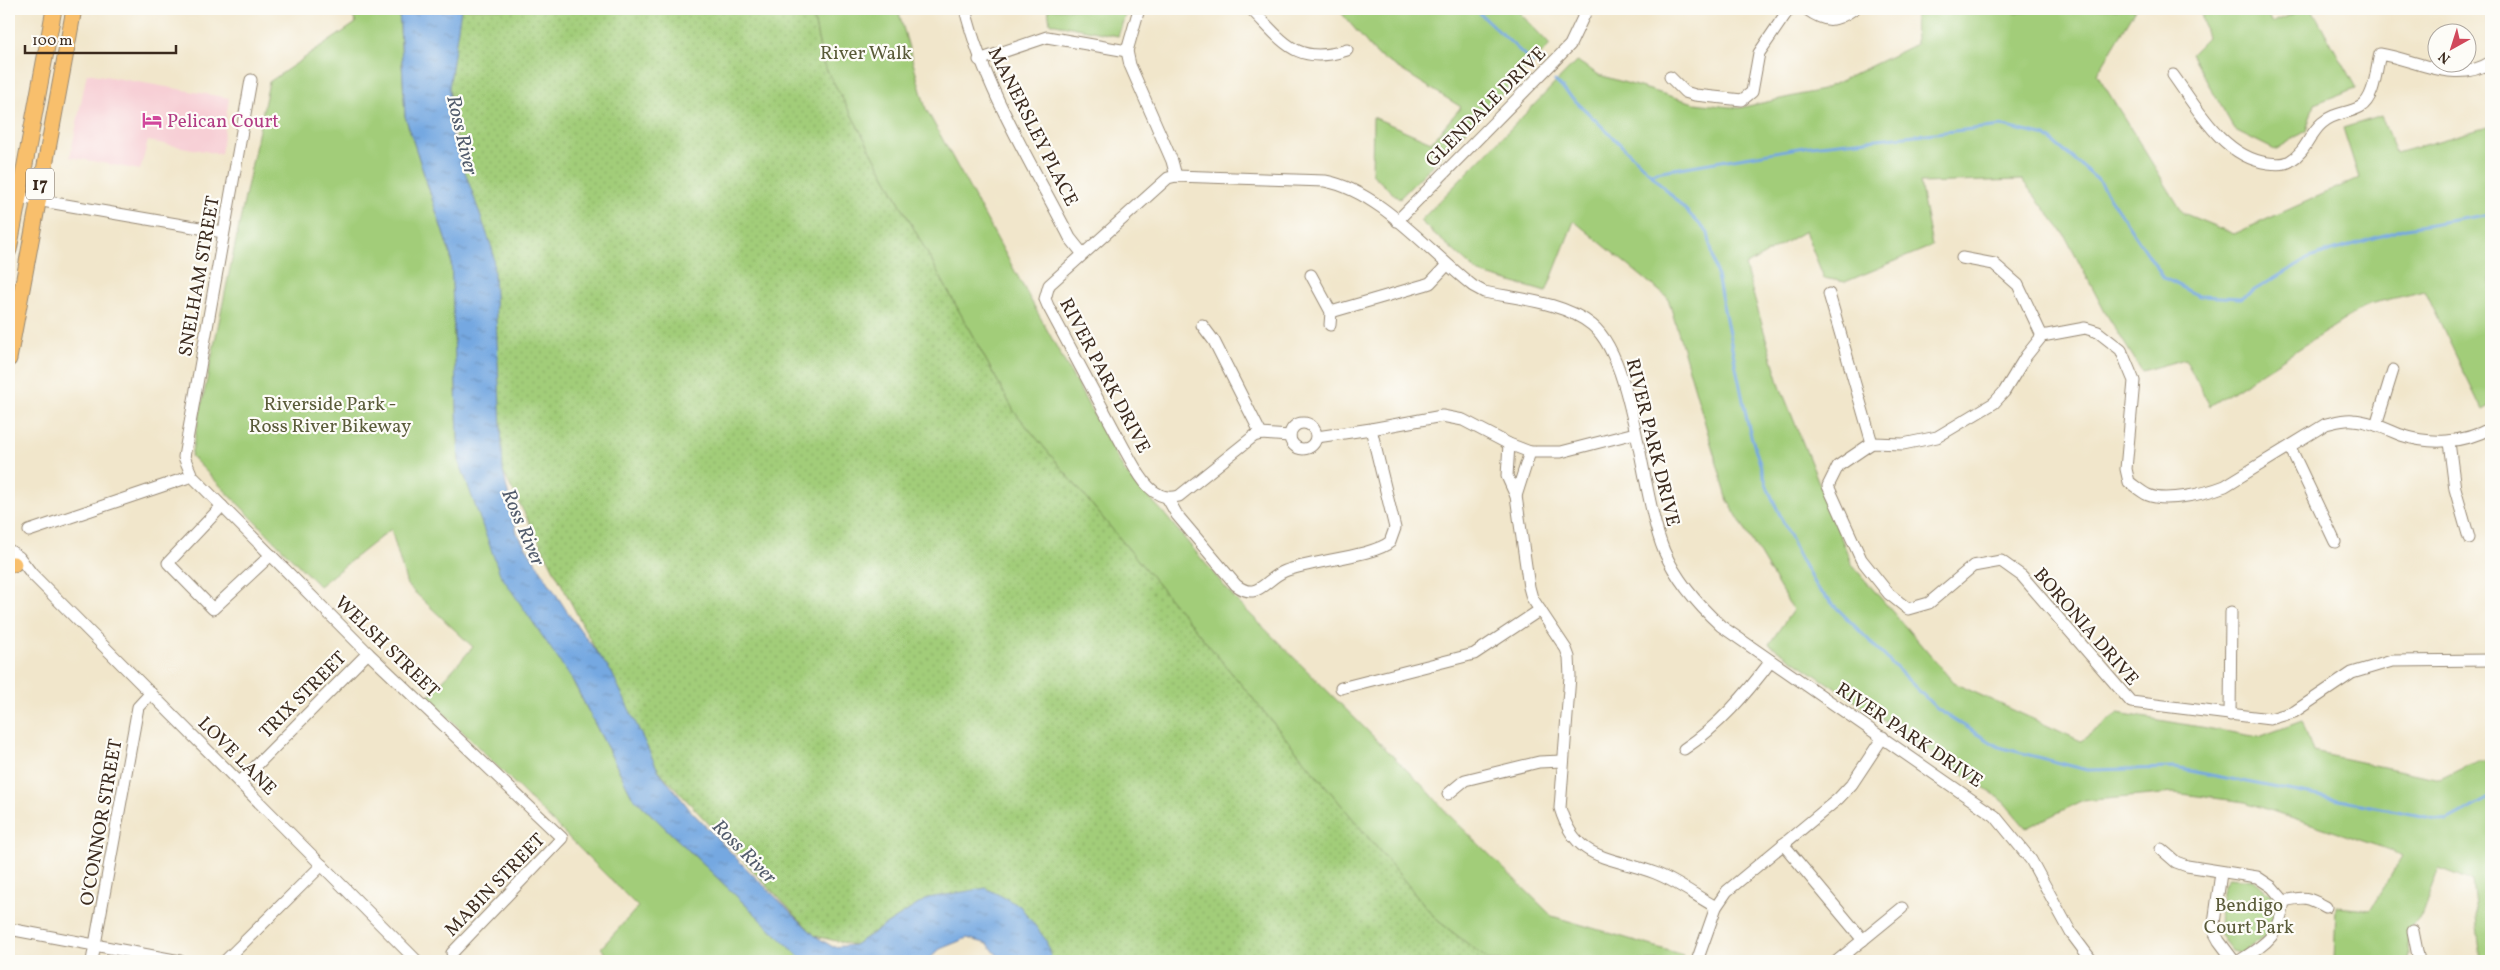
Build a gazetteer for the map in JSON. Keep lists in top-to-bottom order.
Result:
{
  "streets": {
    "main road": ["17"],
    "street": [
      "GLENDALE DRIVE",
      "MANERSLEY PLACE",
      "SNELHAM STREET",
      "RIVER PARK DRIVE",
      "BORONIA DRIVE",
      "WELSH STREET",
      "TRIX STREET",
      "LOVE LANE",
      "O'CONNOR STREET",
      "MABIN STREET"
    ]
  },
  "crossings": [
    ["GLENDALE DRIVE", "RIVER PARK DRIVE"],
    ["MANERSLEY PLACE", "RIVER PARK DRIVE"],
    ["SNELHAM STREET", "WELSH STREET"],
    ["WELSH STREET", "TRIX STREET"],
    ["WELSH STREET", "MABIN STREET"],
    ["TRIX STREET", "LOVE LANE"],
    ["LOVE LANE", "O'CONNOR STREET"]
  ],
  "water": ["Ross River"],
  "parks": ["River Walk", "Riverside Park - Ross River Bikeway", "Bendigo Court Park"],
  "places": {
    "hotel": ["Pelican Court"]
  },
  "scale_bar": "100 m",
  "north": "bottom left"
}
